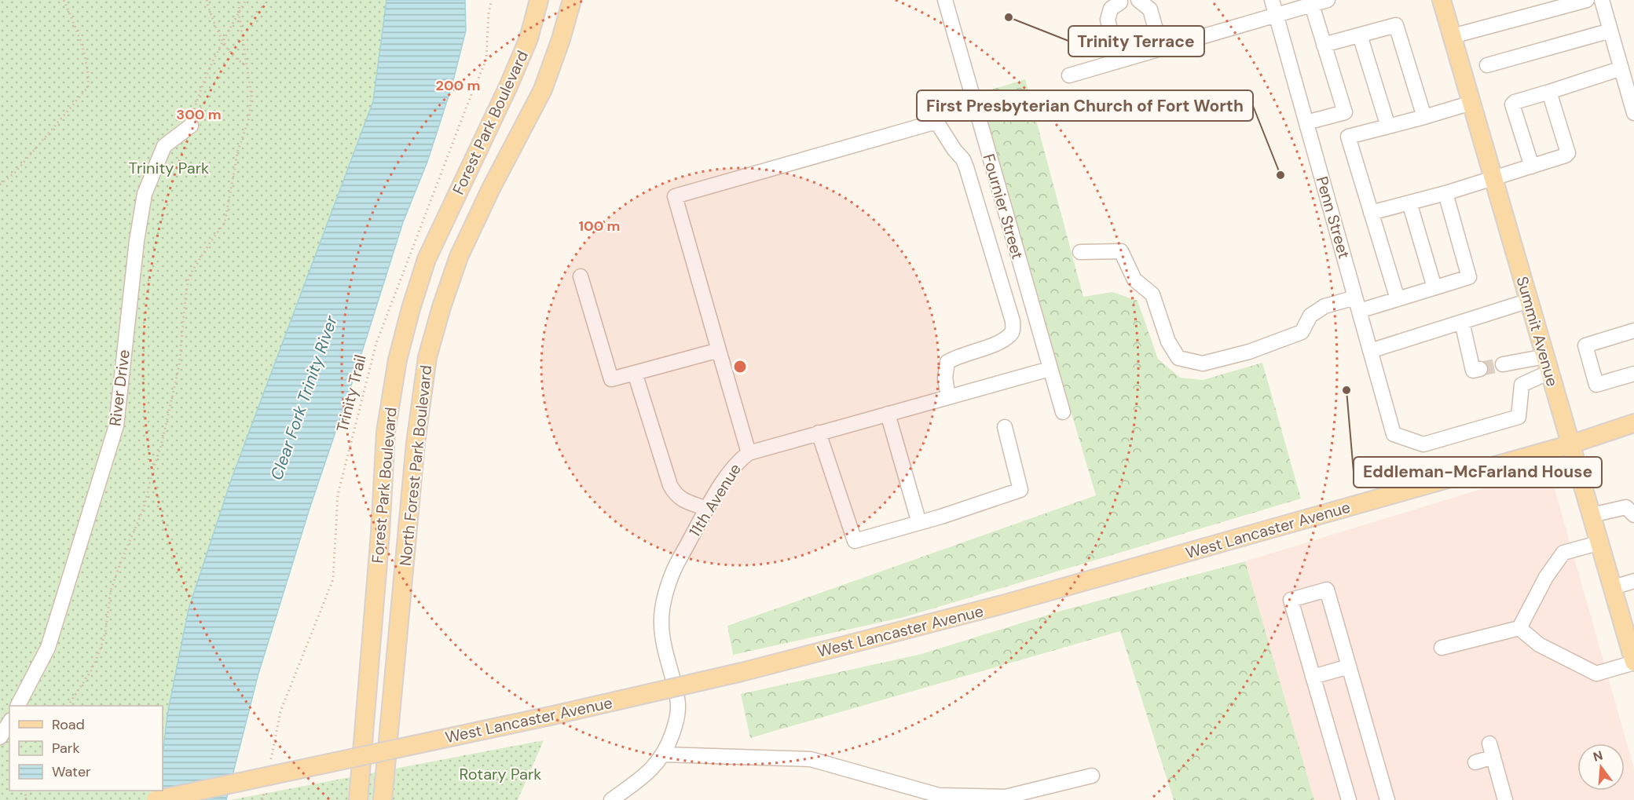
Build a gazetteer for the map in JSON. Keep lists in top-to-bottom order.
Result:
{
  "streets": {
    "main road": [
      "Forest Park Boulevard",
      "Summit Avenue",
      "North Forest Park Boulevard",
      "West Lancaster Avenue"
    ],
    "street": [
      "Fournier Street",
      "Penn Street",
      "River Drive",
      "11th Avenue"
    ],
    "path": ["Trinity Trail"]
  },
  "crossings": [
    ["Fournier Street", "11th Avenue"],
    ["Penn Street", "Summit Avenue"],
    ["Summit Avenue", "West Lancaster Avenue"]
  ],
  "water": ["Clear Fork Trinity River"],
  "parks": ["Trinity Park", "Rotary Park"],
  "places": ["Trinity Terrace", "First Presbyterian Church of Fort Worth", "Eddleman-McFarland House"],
  "legend": ["Road", "Park", "Water"],
  "north": "top",
  "rings": ["200 m", "300 m", "100 m"]
}
